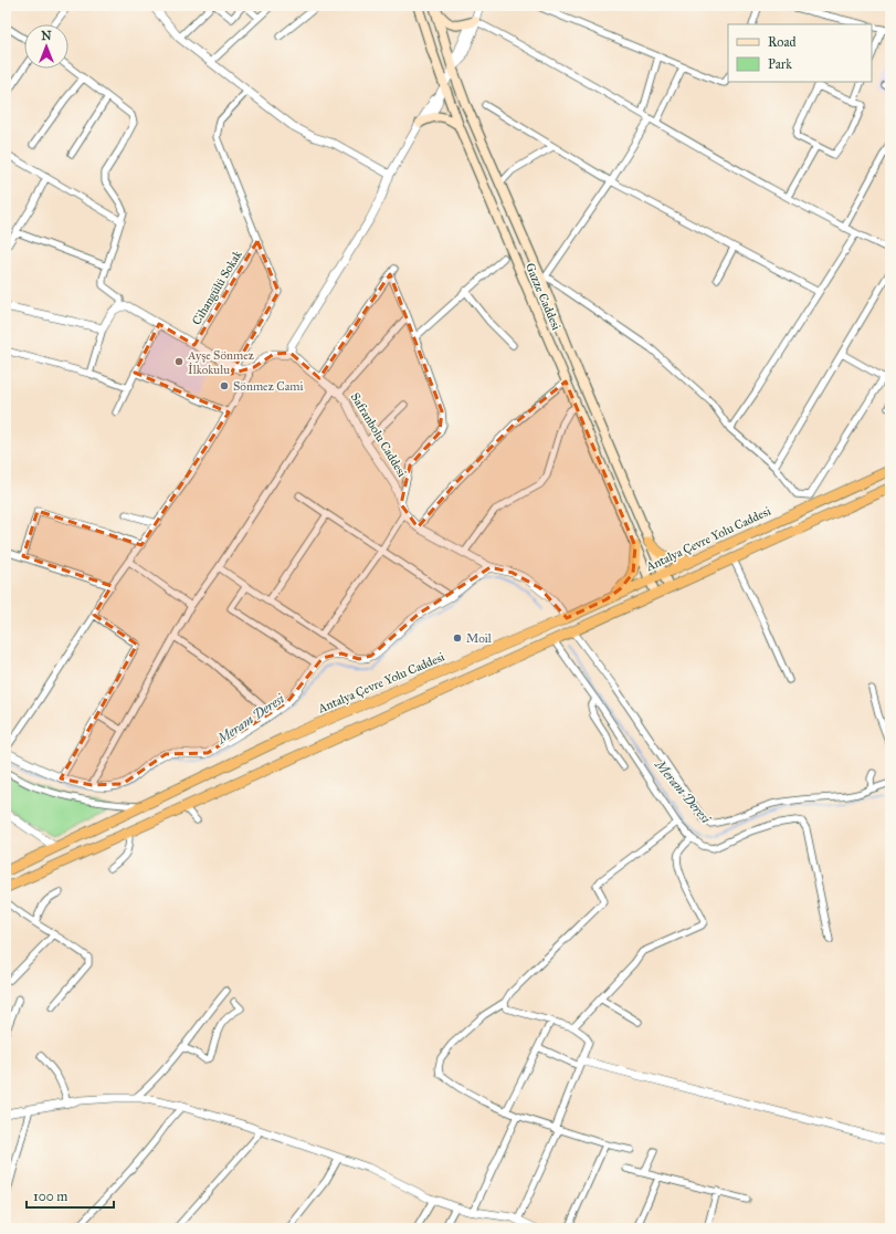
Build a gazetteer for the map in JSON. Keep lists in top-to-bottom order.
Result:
{
  "streets": {
    "highway": ["Antalya Çevre Yolu Caddesi"],
    "main road": ["Gazze Caddesi"],
    "street": ["Cihangülü Sokak", "Safranbolu Caddesi"]
  },
  "crossings": [
    ["Gazze Caddesi", "Antalya Çevre Yolu Caddesi"],
    ["Safranbolu Caddesi", "Antalya Çevre Yolu Caddesi"]
  ],
  "water": ["Meram Deresi"],
  "places": ["Ayşe Sönmez İlkokulu", "Sönmez Cami", "Moil"],
  "legend": ["Road", "Park"],
  "scale_bar": "100 m",
  "north": "top"
}
